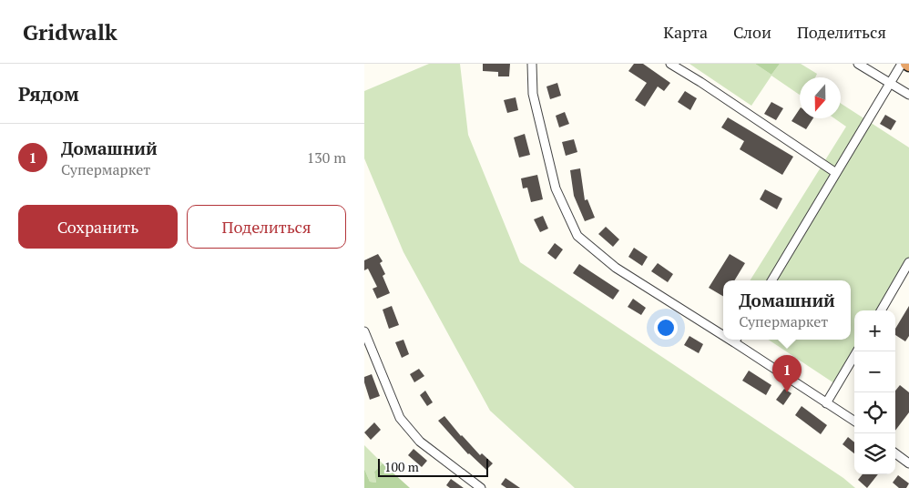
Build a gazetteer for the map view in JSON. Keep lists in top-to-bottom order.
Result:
{
  "scale_bar": "100 m",
  "north": "bottom",
  "page": {
    "header": "Gridwalk",
    "nav": ["Карта", "Слои", "Поделиться"],
    "heading": "Рядом",
    "list": [
      {
        "mark": "1",
        "name": "Домашний",
        "note": "Супермаркет",
        "value": "130 m"
      }
    ],
    "buttons": ["Сохранить", "Поделиться"],
    "popup": ["Домашний", "Супермаркет"],
    "map_buttons": ["+", "−"],
    "pins": "1",
    "scale": "100 m"
  }
}
